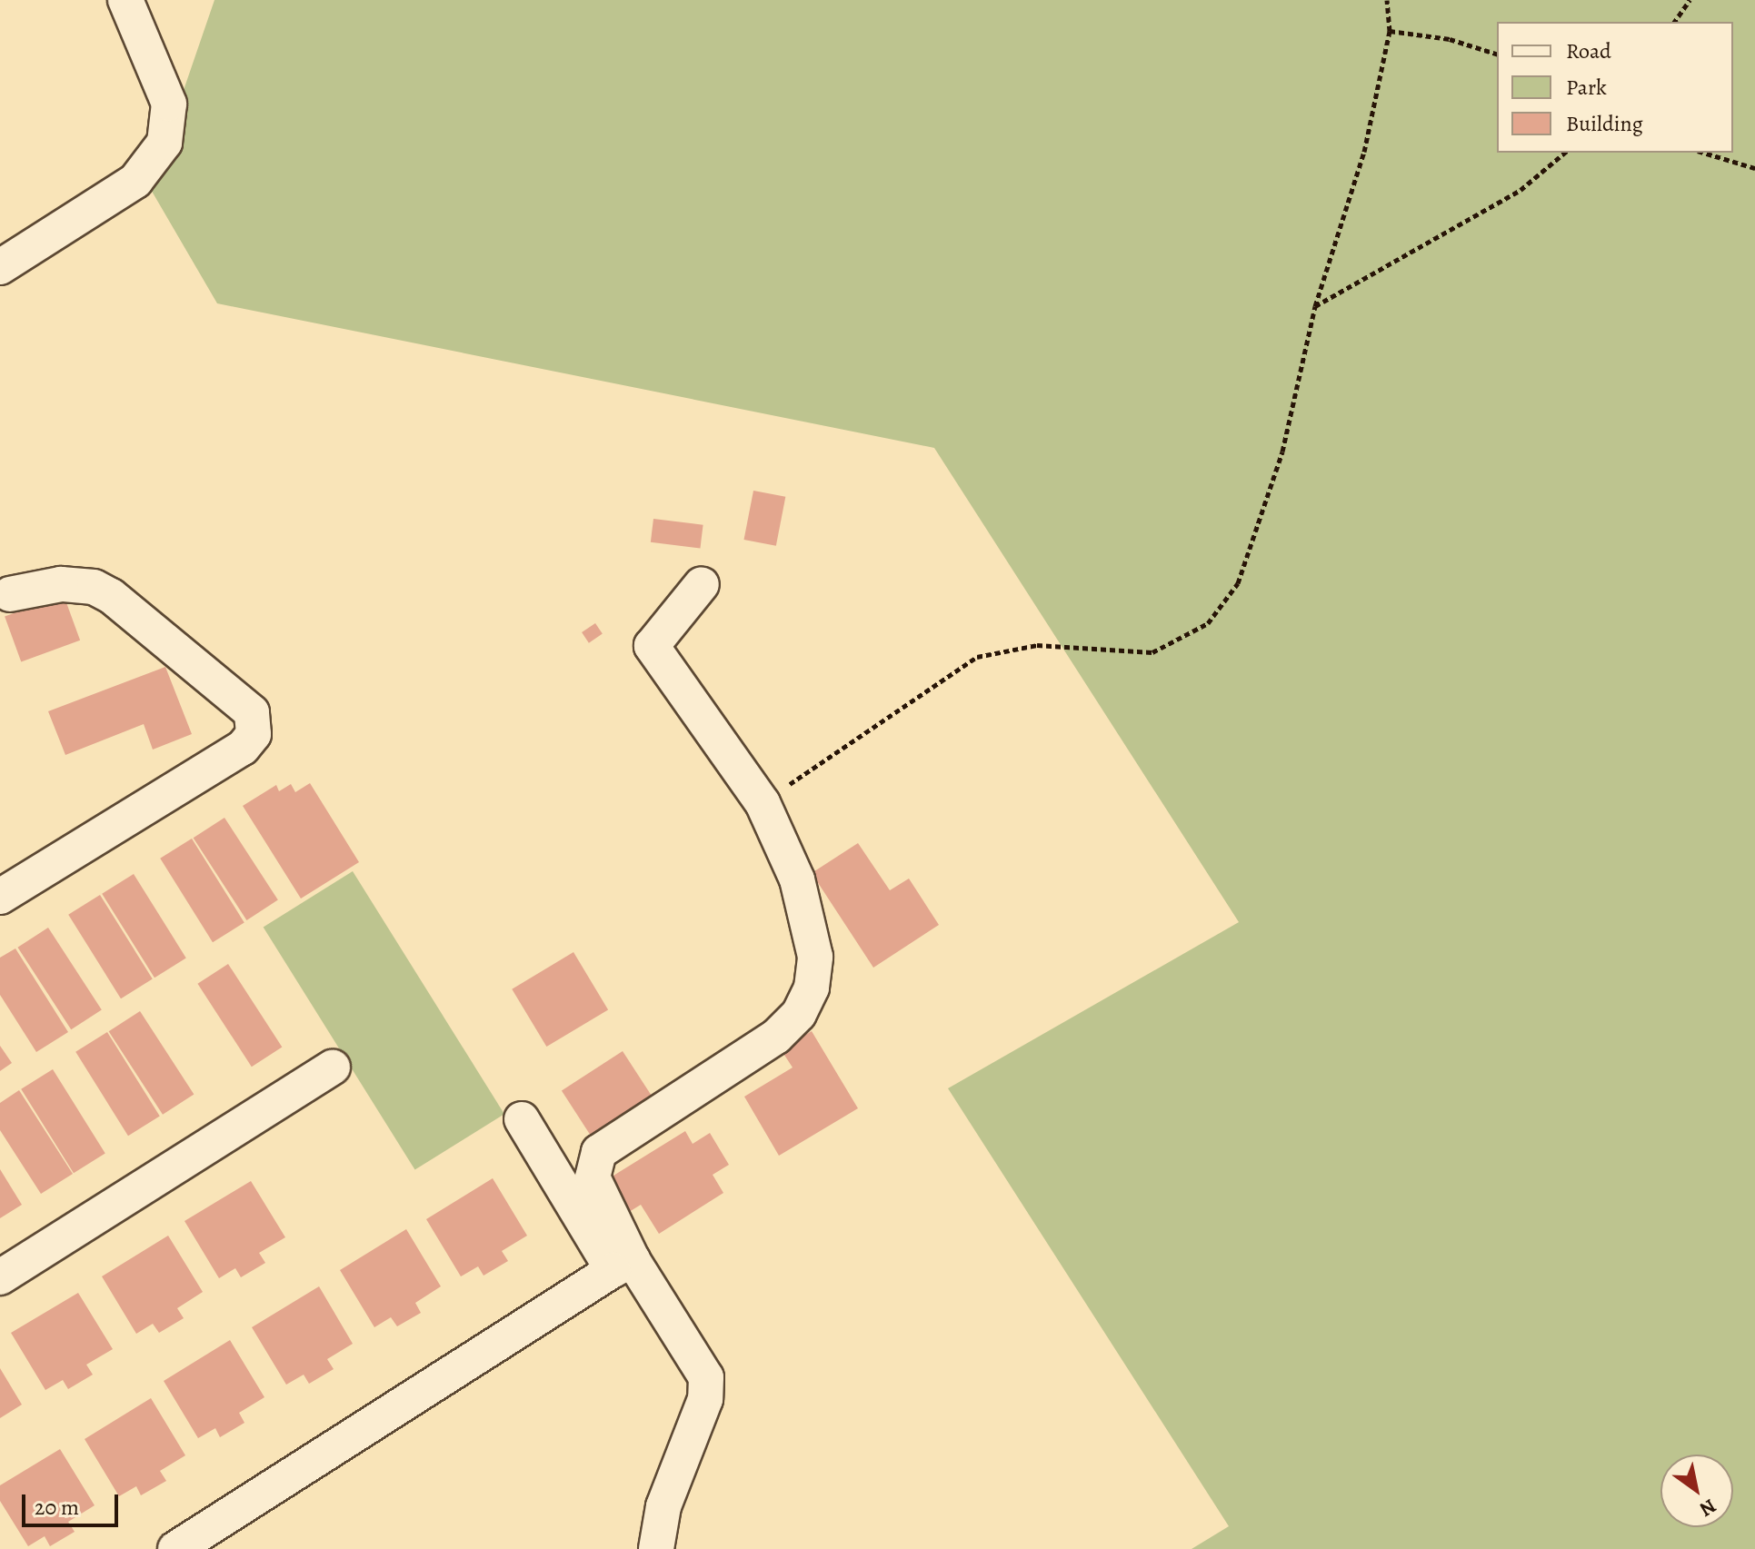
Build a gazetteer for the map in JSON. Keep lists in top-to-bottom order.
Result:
{
  "legend": ["Road", "Park", "Building"],
  "scale_bar": "20 m",
  "north": "bottom right"
}
